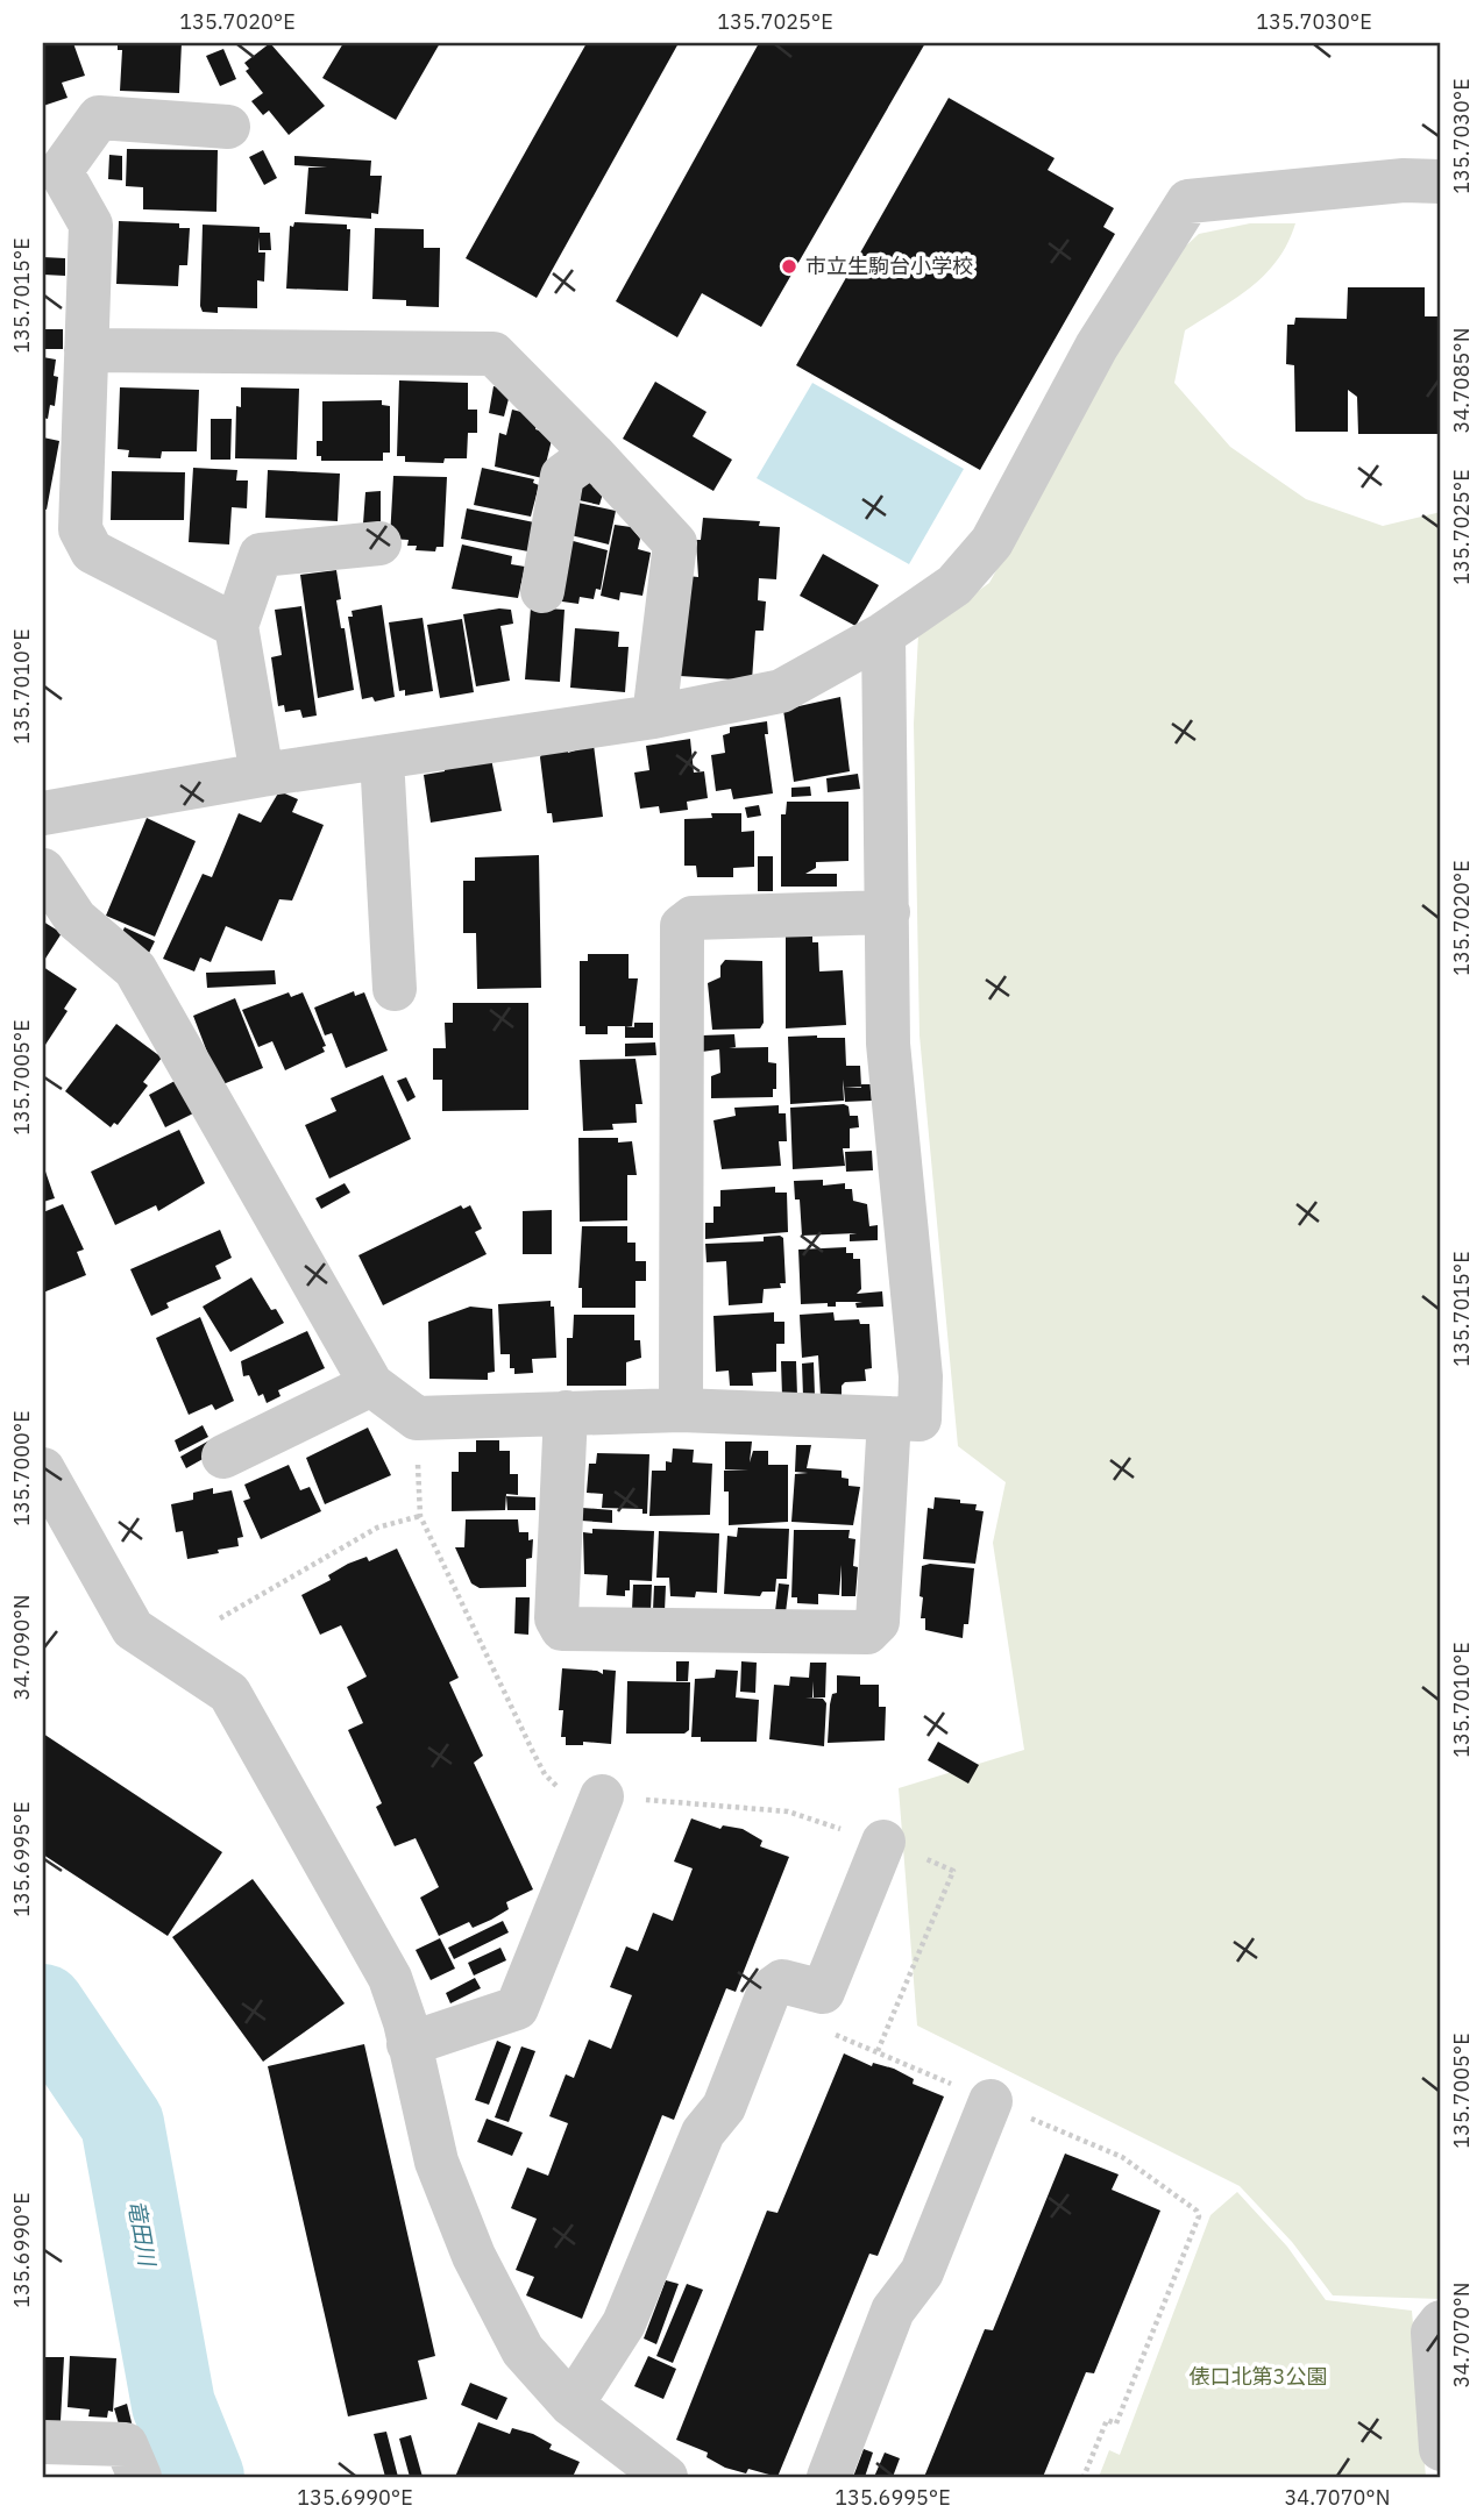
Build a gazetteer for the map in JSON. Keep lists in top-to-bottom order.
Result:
{
  "water": ["竜田川"],
  "parks": ["俵口北第3公園"],
  "places": ["市立生駒台小学校"],
  "coordinates": [
    "135.7020°E",
    "135.7025°E",
    "135.7030°E",
    "135.7015°E",
    "34.7085°N",
    "135.7010°E",
    "135.7005°E",
    "135.7000°E",
    "34.7090°N",
    "135.6995°E",
    "135.6990°E",
    "34.7070°N"
  ]
}
